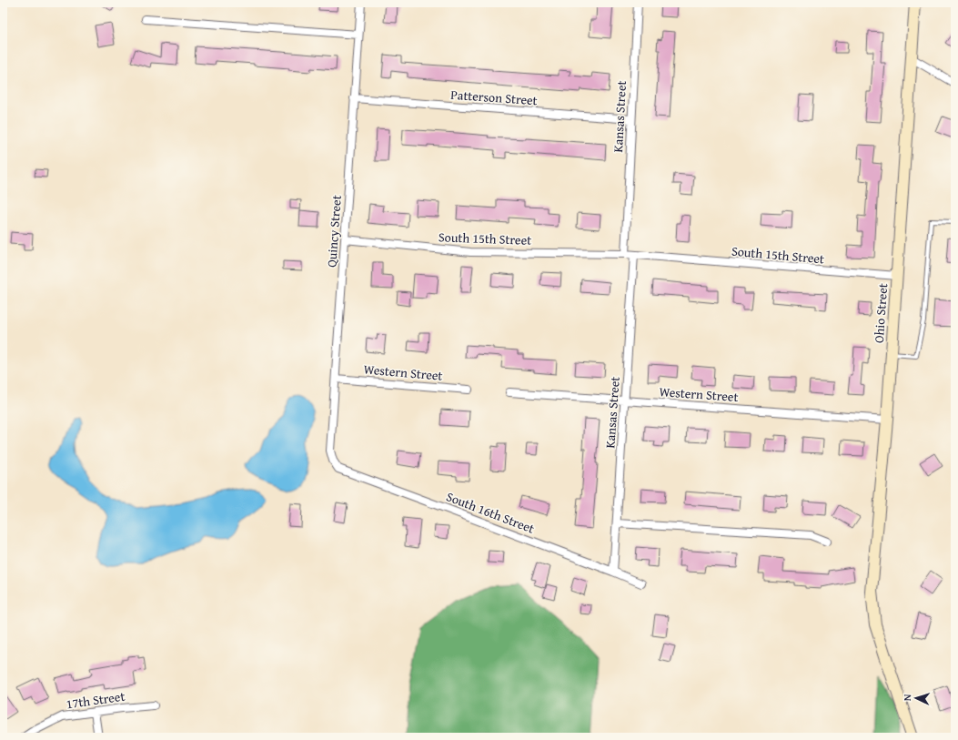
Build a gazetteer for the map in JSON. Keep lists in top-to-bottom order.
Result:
{
  "streets": {
    "street": [
      "Patterson Street",
      "Kansas Street",
      "Quincy Street",
      "South 15th Street",
      "Ohio Street",
      "Western Street",
      "South 16th Street",
      "17th Street"
    ]
  },
  "crossings": [
    ["Patterson Street", "Kansas Street"],
    ["Patterson Street", "Quincy Street"],
    ["Kansas Street", "South 15th Street"],
    ["Kansas Street", "Western Street"],
    ["Kansas Street", "South 16th Street"],
    ["Quincy Street", "South 15th Street"],
    ["Quincy Street", "Western Street"],
    ["Quincy Street", "South 16th Street"],
    ["South 15th Street", "Ohio Street"],
    ["Ohio Street", "Western Street"]
  ],
  "north": "left"
}
